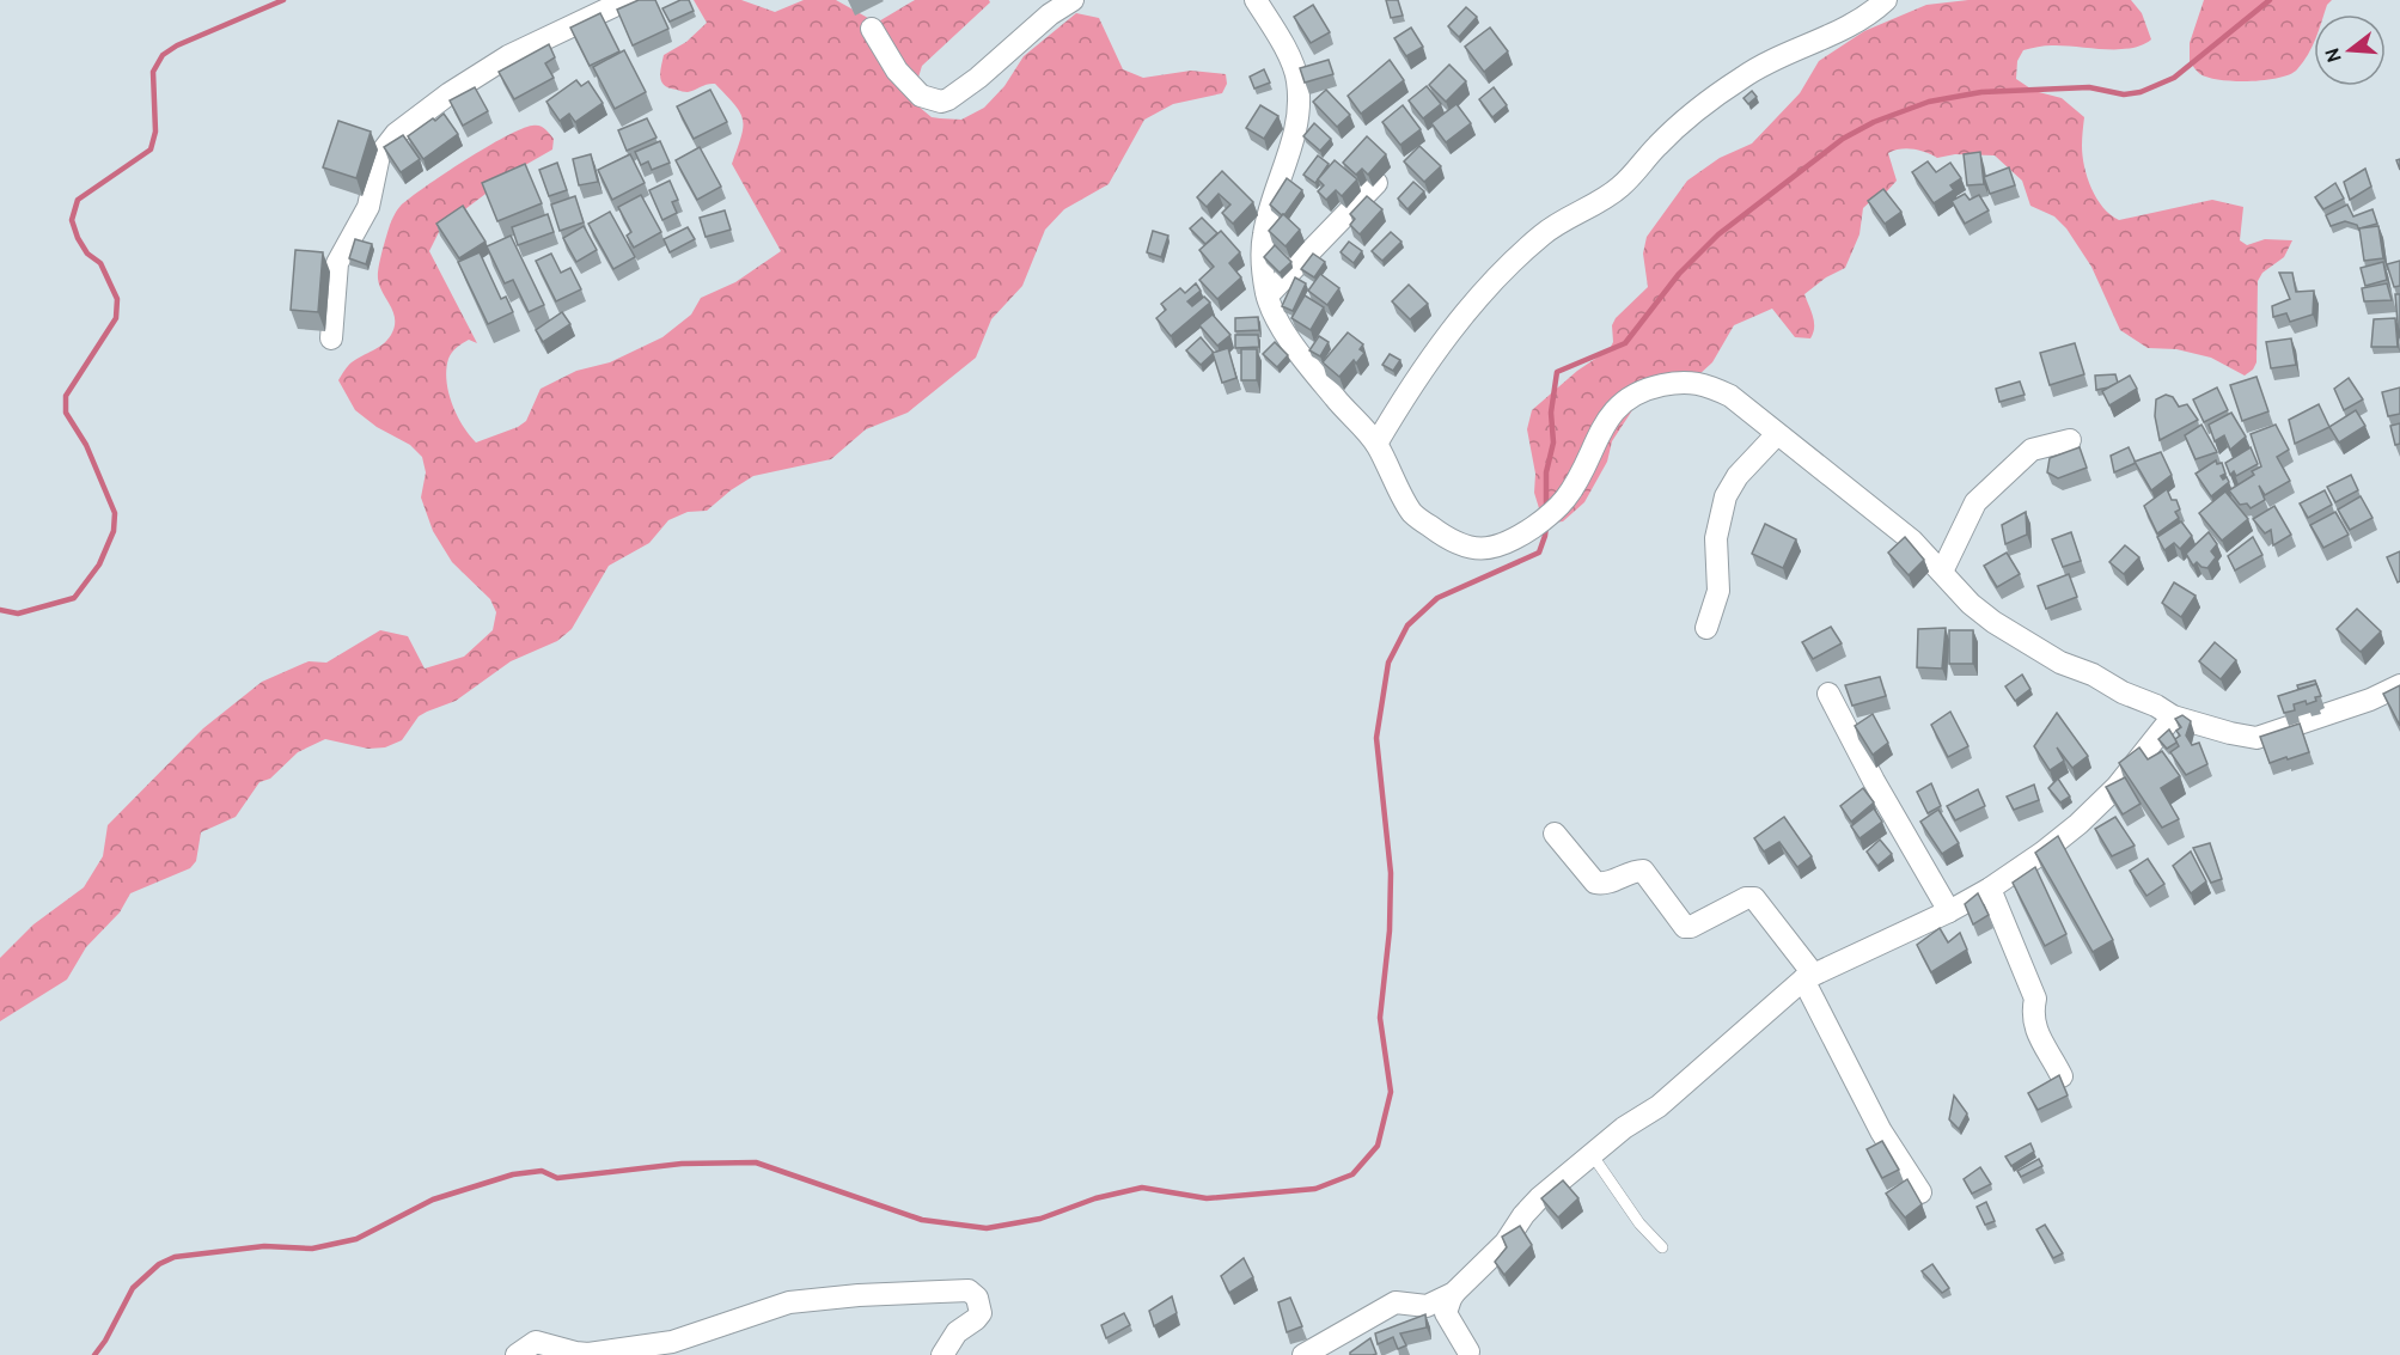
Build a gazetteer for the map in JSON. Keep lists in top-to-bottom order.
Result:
{
  "north": "left"
}
